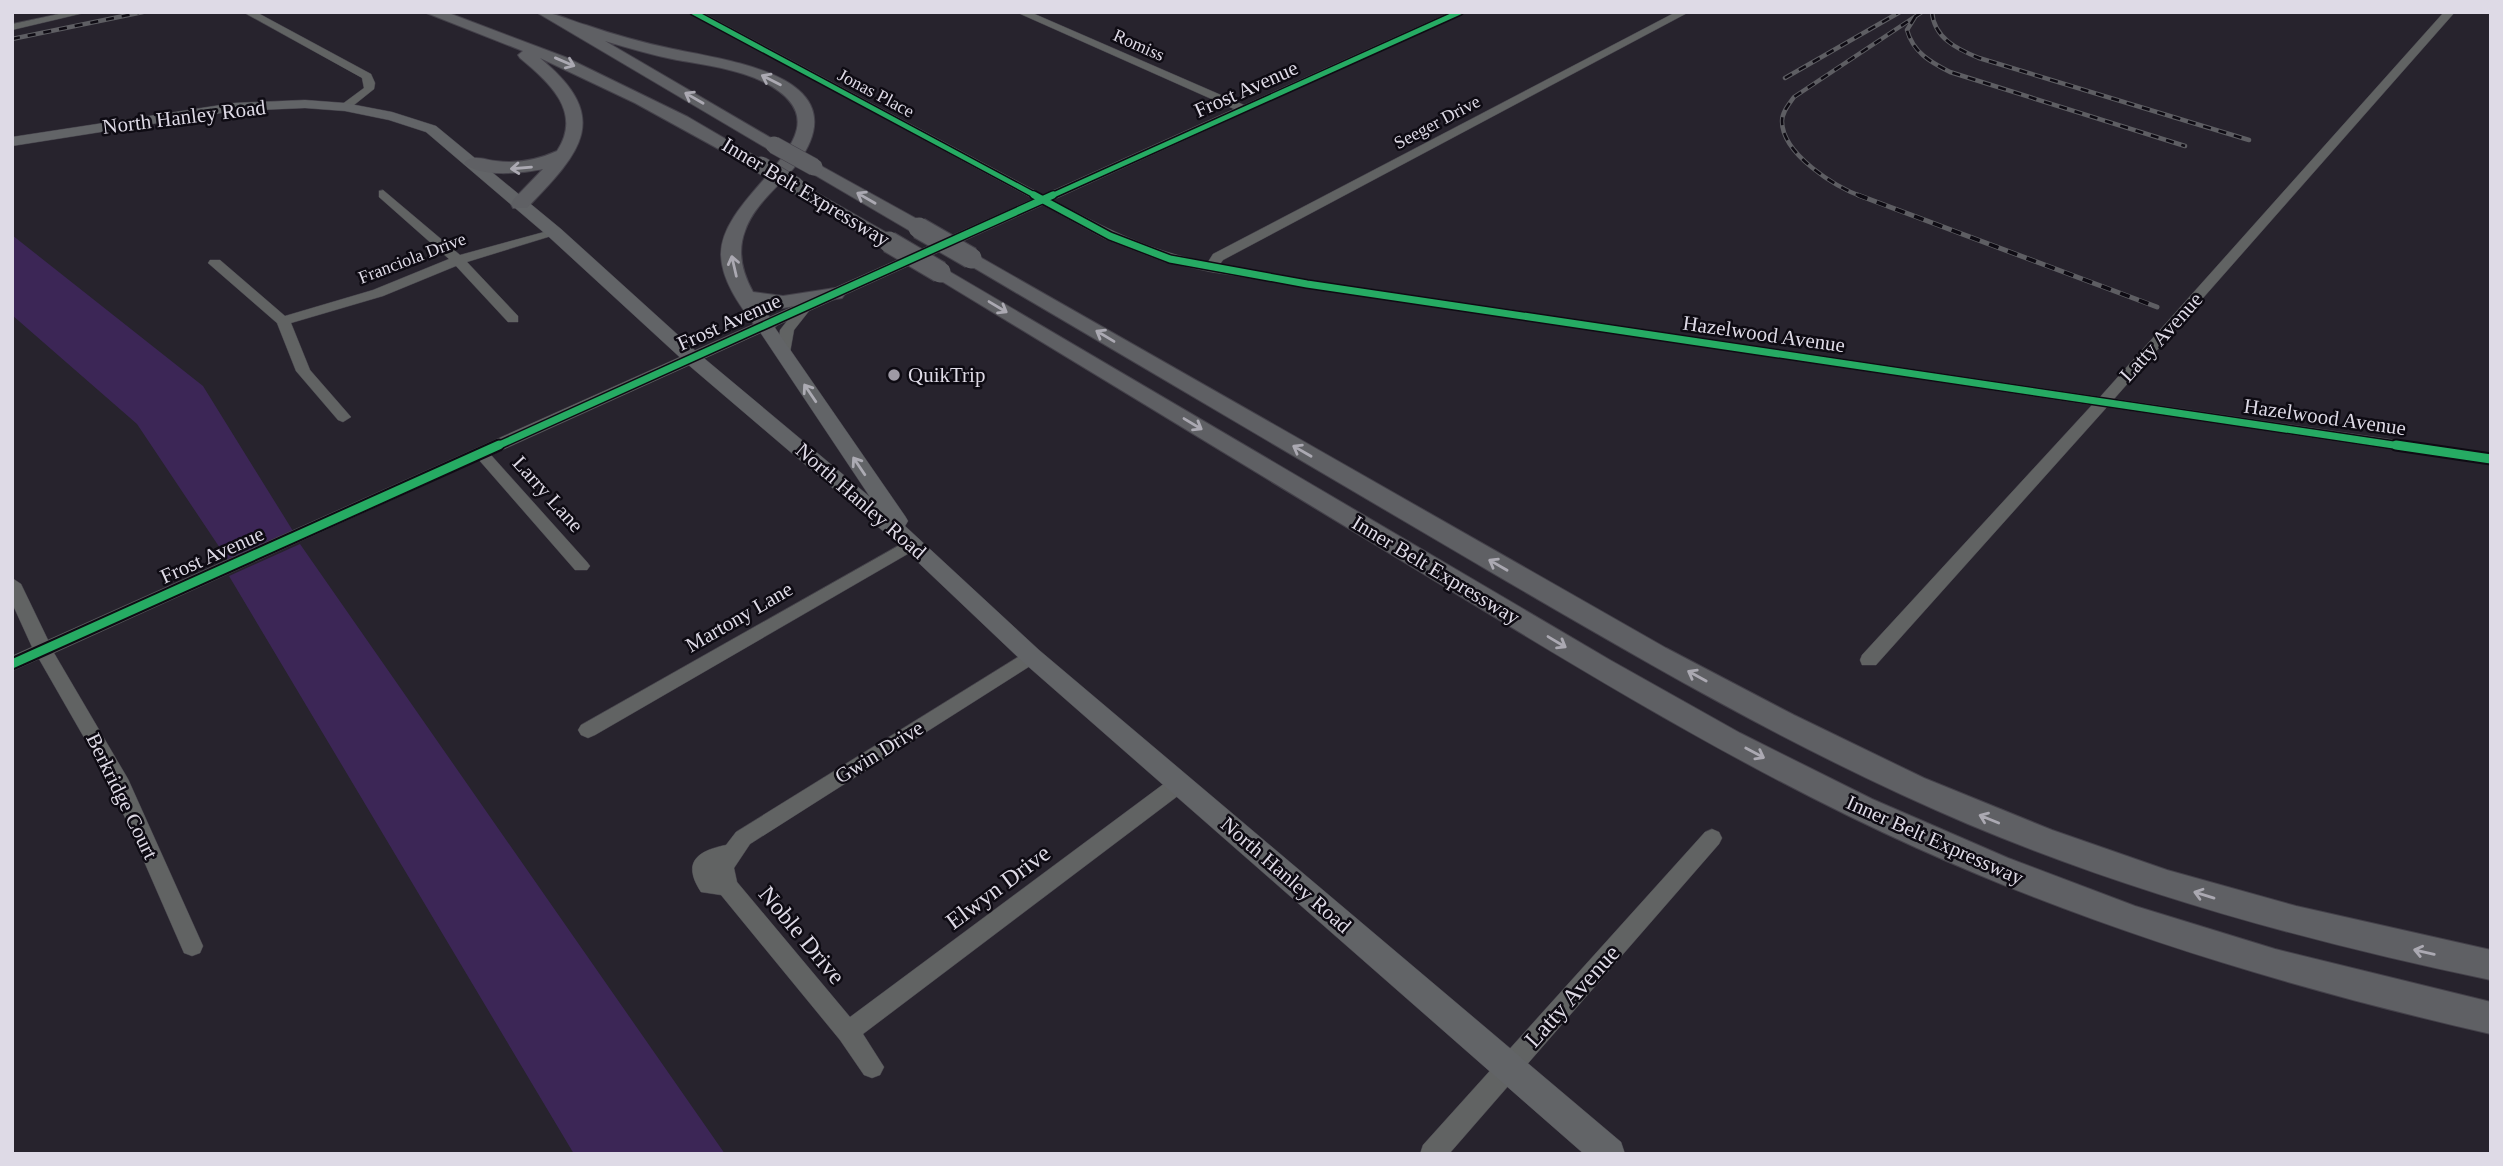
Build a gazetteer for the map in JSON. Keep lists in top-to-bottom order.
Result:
{
  "streets": {
    "highway": ["Inner Belt Expressway"],
    "main road": ["North Hanley Road"],
    "street": [
      "Romiss",
      "Frost Avenue",
      "Jonas Place",
      "Seeger Drive",
      "Franciola Drive",
      "Hazelwood Avenue",
      "Latty Avenue",
      "Larry Lane",
      "Martony Lane",
      "Gwin Drive",
      "Berkridge Court",
      "Elwyn Drive",
      "Noble Drive"
    ]
  },
  "crossings": [
    ["Romiss", "Frost Avenue"],
    ["Frost Avenue", "Jonas Place"],
    ["Frost Avenue", "North Hanley Road"],
    ["Frost Avenue", "Hazelwood Avenue"],
    ["Frost Avenue", "Larry Lane"],
    ["Frost Avenue", "Berkridge Court"],
    ["Jonas Place", "Hazelwood Avenue"],
    ["North Hanley Road", "Franciola Drive"],
    ["North Hanley Road", "Latty Avenue"],
    ["North Hanley Road", "Martony Lane"],
    ["North Hanley Road", "Gwin Drive"],
    ["North Hanley Road", "Elwyn Drive"],
    ["Seeger Drive", "Hazelwood Avenue"],
    ["Hazelwood Avenue", "Latty Avenue"],
    ["Gwin Drive", "Noble Drive"],
    ["Elwyn Drive", "Noble Drive"]
  ],
  "places": ["QuikTrip"]
}
